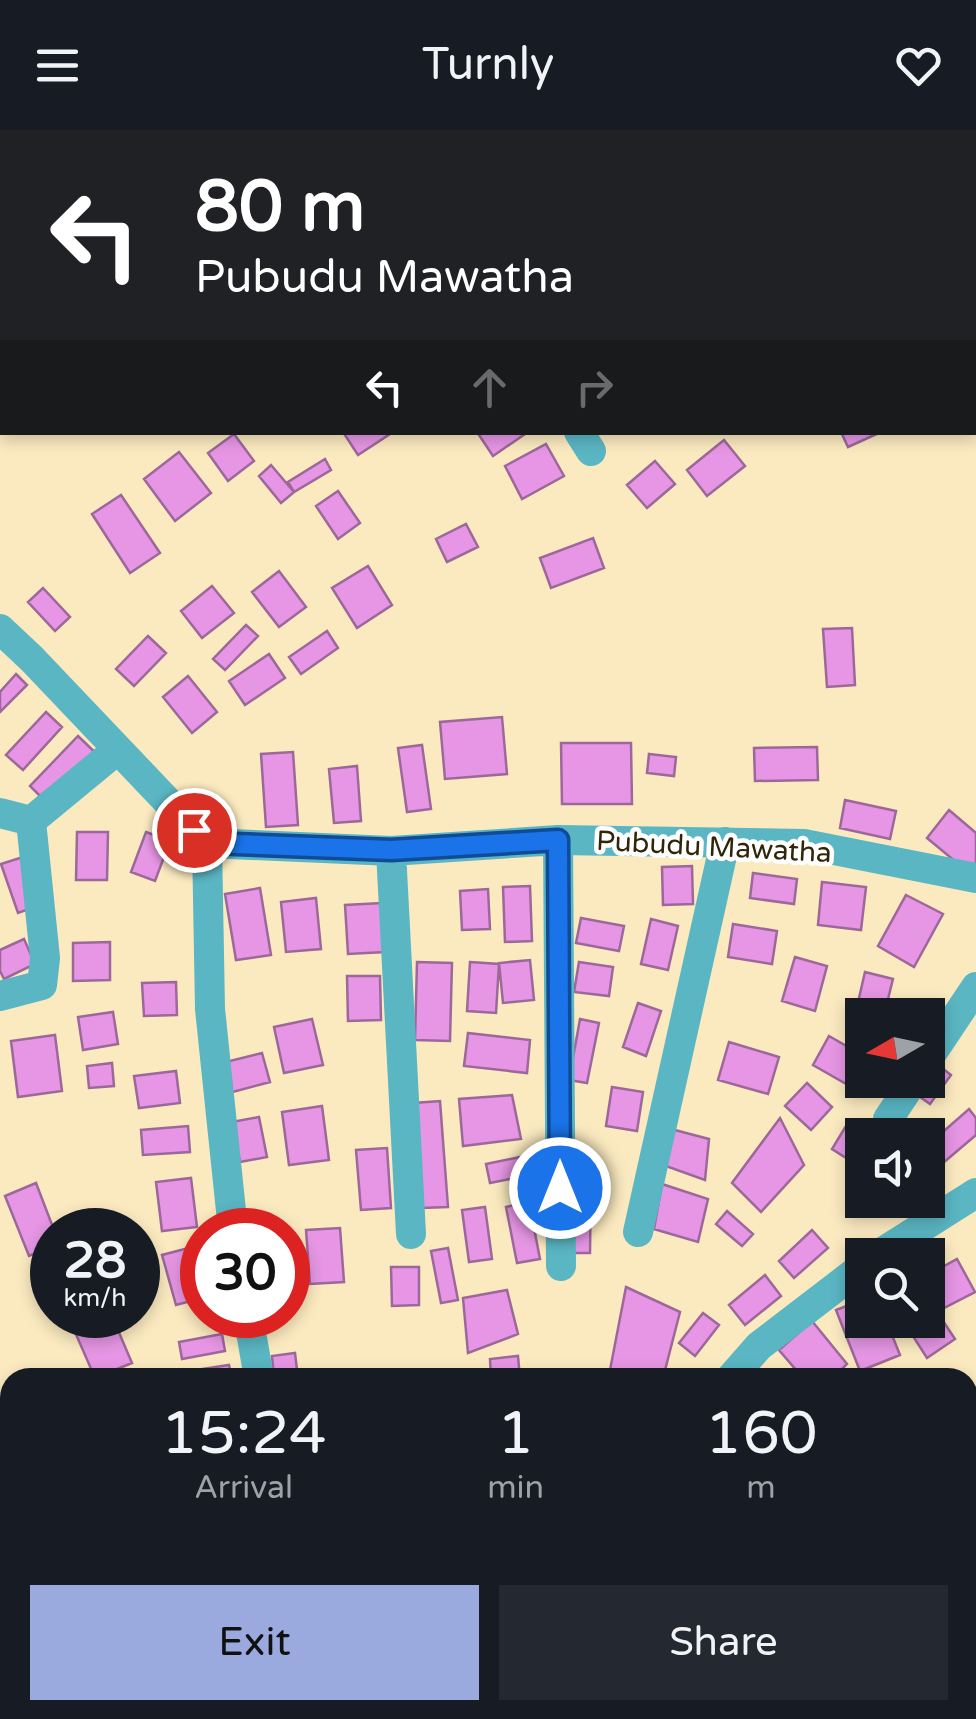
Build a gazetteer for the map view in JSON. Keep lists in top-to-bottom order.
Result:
{
  "streets": {
    "street": ["Pubudu Mawatha"]
  },
  "north": "left",
  "page": {
    "header": "Turnly",
    "turn": ["80 m", "Pubudu Mawatha"],
    "speed": "28 km/h",
    "limit": "30",
    "eta": [
      "15:24",
      "Arrival",
      "1",
      "min",
      "160",
      "m"
    ],
    "buttons": ["Exit", "Share"]
  }
}
